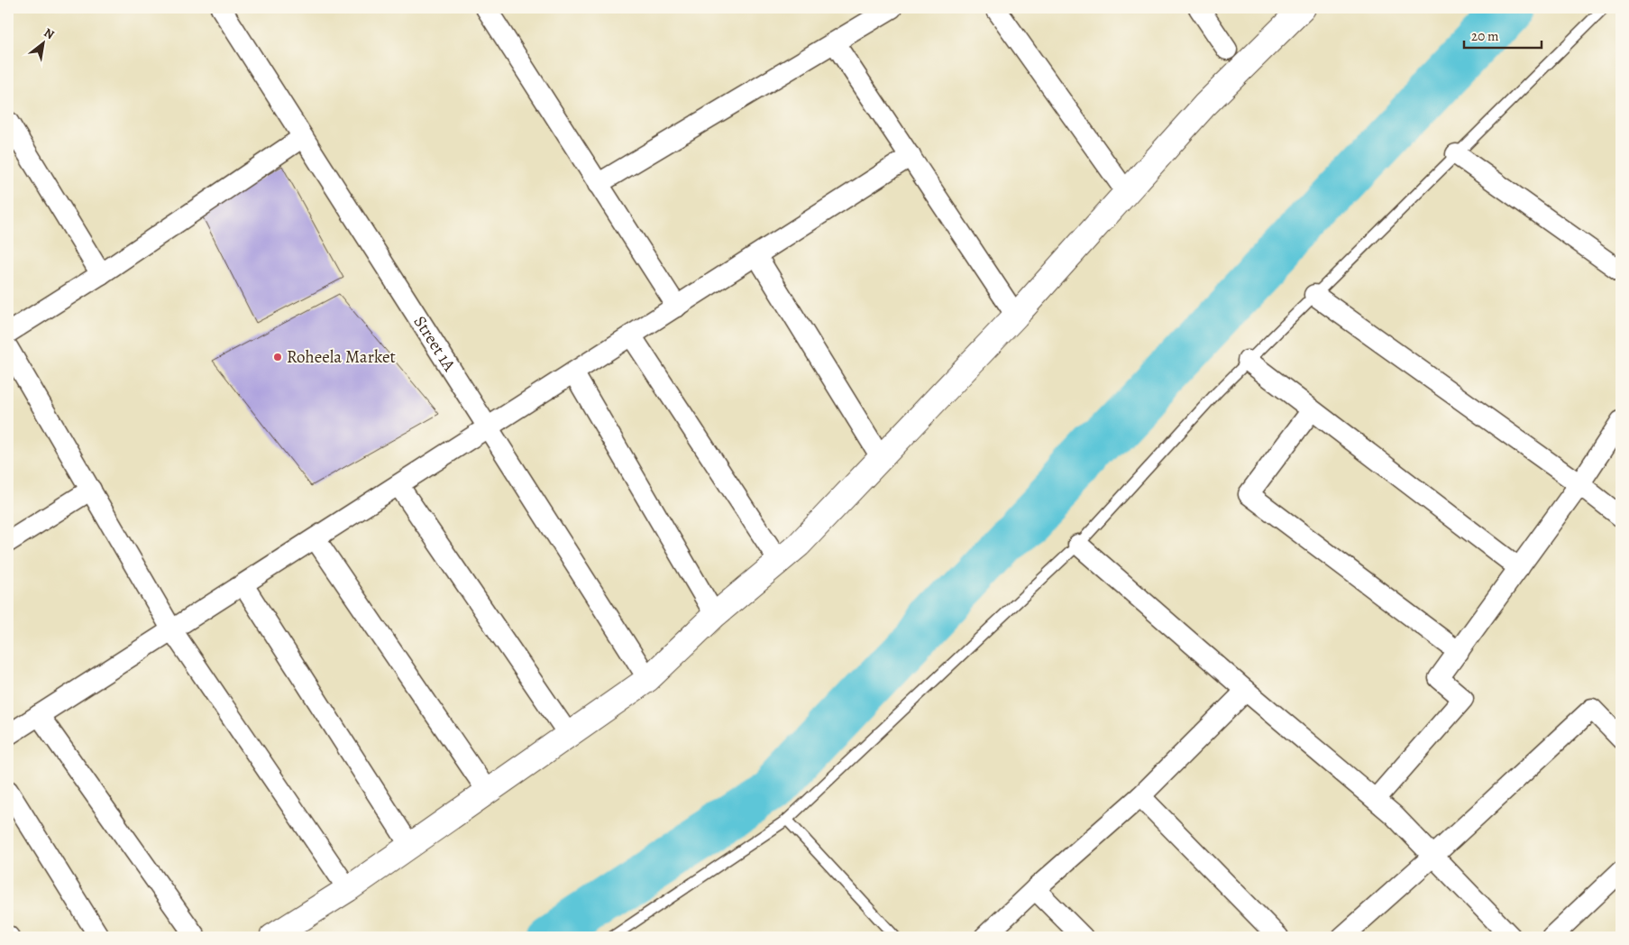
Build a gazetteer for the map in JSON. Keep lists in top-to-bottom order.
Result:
{
  "streets": {
    "street": ["Street 1A"]
  },
  "places": ["Roheela Market"],
  "scale_bar": "20 m",
  "north": "top right"
}
